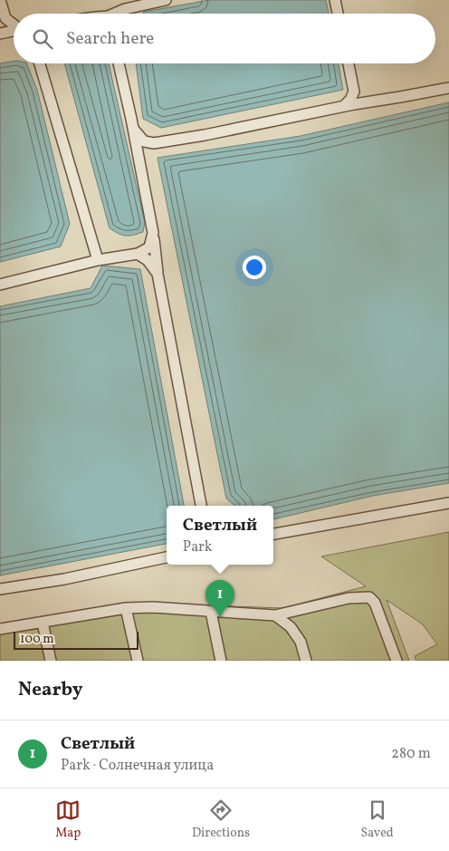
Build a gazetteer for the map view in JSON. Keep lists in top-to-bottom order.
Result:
{
  "scale_bar": "100 m",
  "page": {
    "search": "Search here",
    "popup": ["Светлый", "Park"],
    "pins": "1",
    "scale": "100 m",
    "heading": "Nearby",
    "list": [
      {
        "mark": "1",
        "name": "Светлый",
        "note": "Park · Солнечная улица",
        "value": "280 m"
      }
    ],
    "nav": ["Map", "Directions", "Saved"]
  }
}
